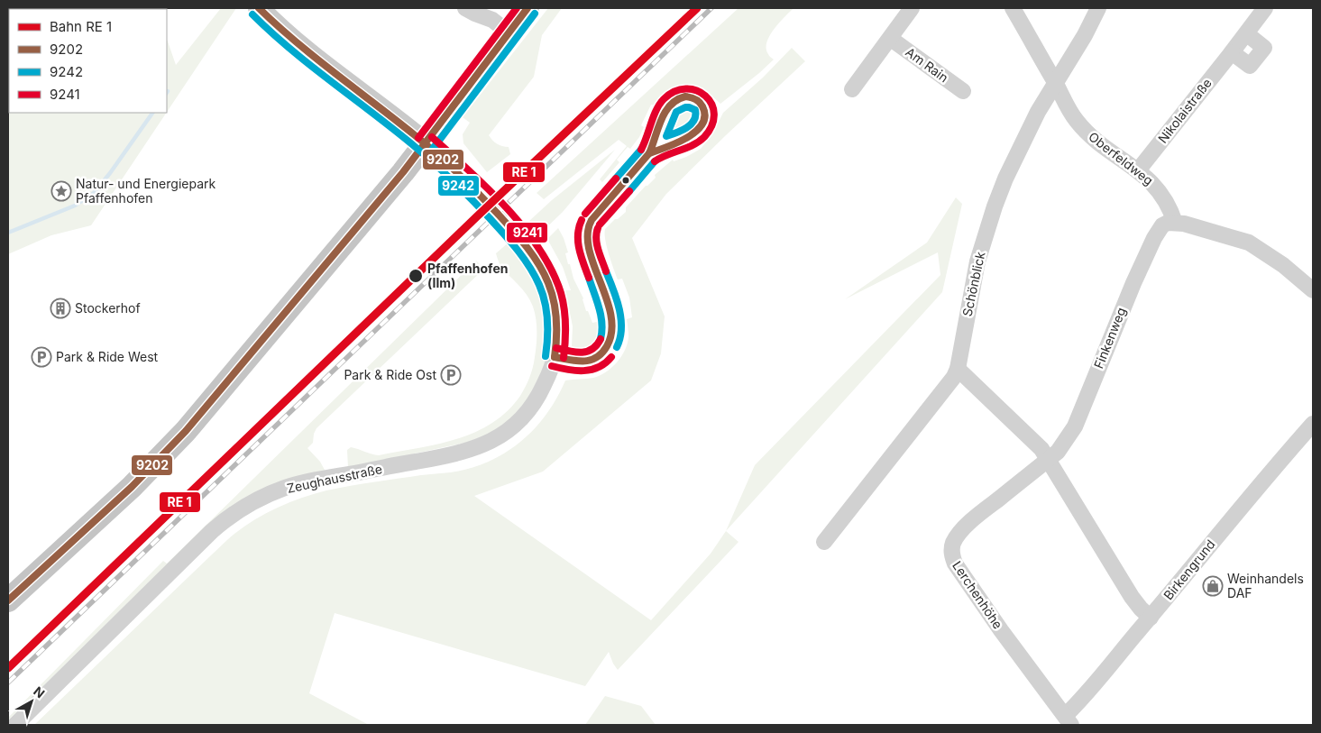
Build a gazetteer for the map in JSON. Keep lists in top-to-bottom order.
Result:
{
  "streets": {
    "street": [
      "Am Rain",
      "Nikolaistraße",
      "Oberfeldweg",
      "Schönblick",
      "Finkenweg",
      "Zeughausstraße",
      "Birkengrund",
      "Lerchenhöhe"
    ]
  },
  "crossings": [
    ["Nikolaistraße", "Oberfeldweg"],
    ["Oberfeldweg", "Schönblick"],
    ["Oberfeldweg", "Finkenweg"],
    ["Finkenweg", "Lerchenhöhe"],
    ["Birkengrund", "Lerchenhöhe"]
  ],
  "places": {
    "place": ["Natur- und Energiepark Pfaffenhofen"],
    "other": ["Pfaffenhofen (Ilm)"],
    "building": ["Stockerhof"],
    "parking": ["Park & Ride West", "Park & Ride Ost"],
    "shop": ["Weinhandels DAF"]
  },
  "lines": ["transit line 9202", "transit line 9241", "transit line 9242"],
  "legend": [
    "Bahn RE 1",
    "9202",
    "9242",
    "9241"
  ],
  "north": "top right"
}
